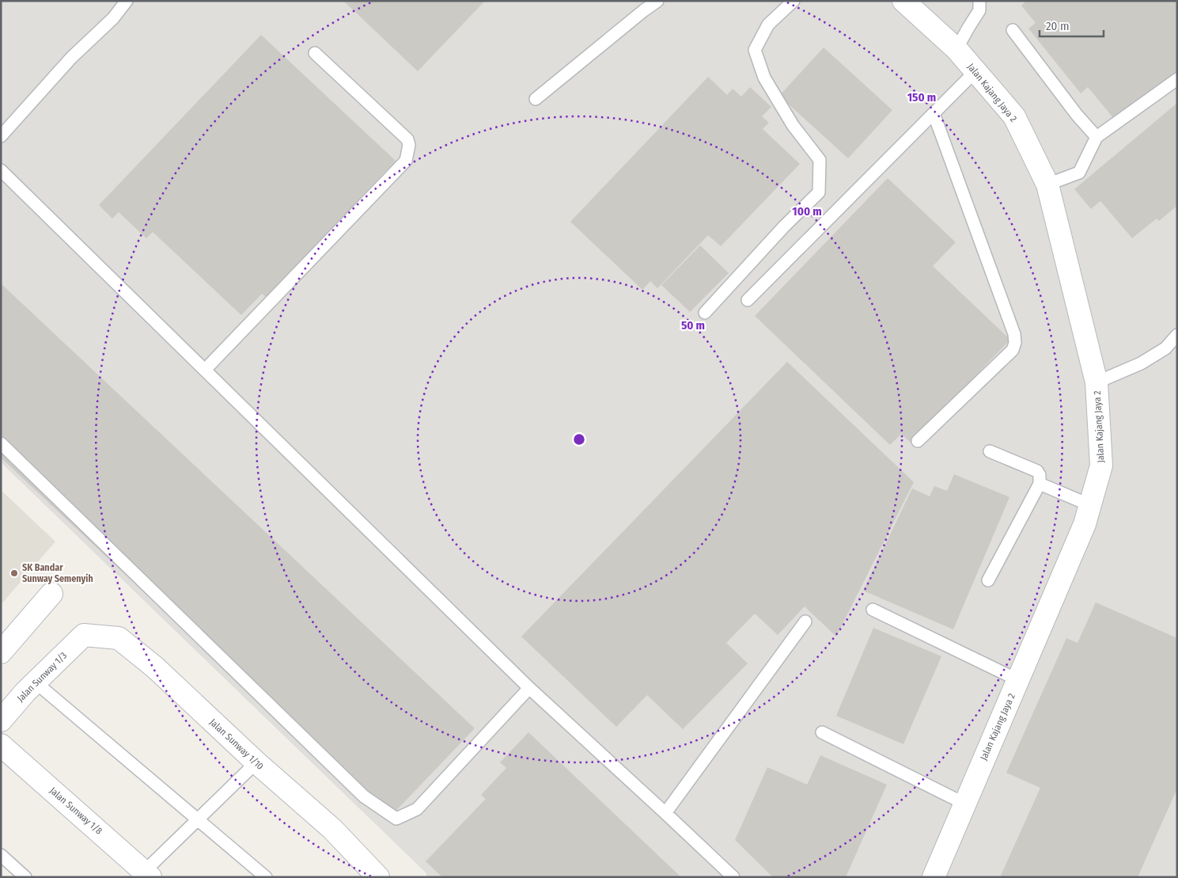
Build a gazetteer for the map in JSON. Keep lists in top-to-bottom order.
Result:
{
  "streets": {
    "street": [
      "Jalan Kajang Jaya 2",
      "Jalan Sunway 1/3",
      "Jalan Sunway 1/10",
      "Jalan Sunway 1/8"
    ]
  },
  "crossings": [
    ["Jalan Sunway 1/3", "Jalan Sunway 1/10"]
  ],
  "places": ["SK Bandar Sunway Semenyih"],
  "scale_bar": "20 m",
  "rings": ["150 m", "100 m", "50 m"]
}
